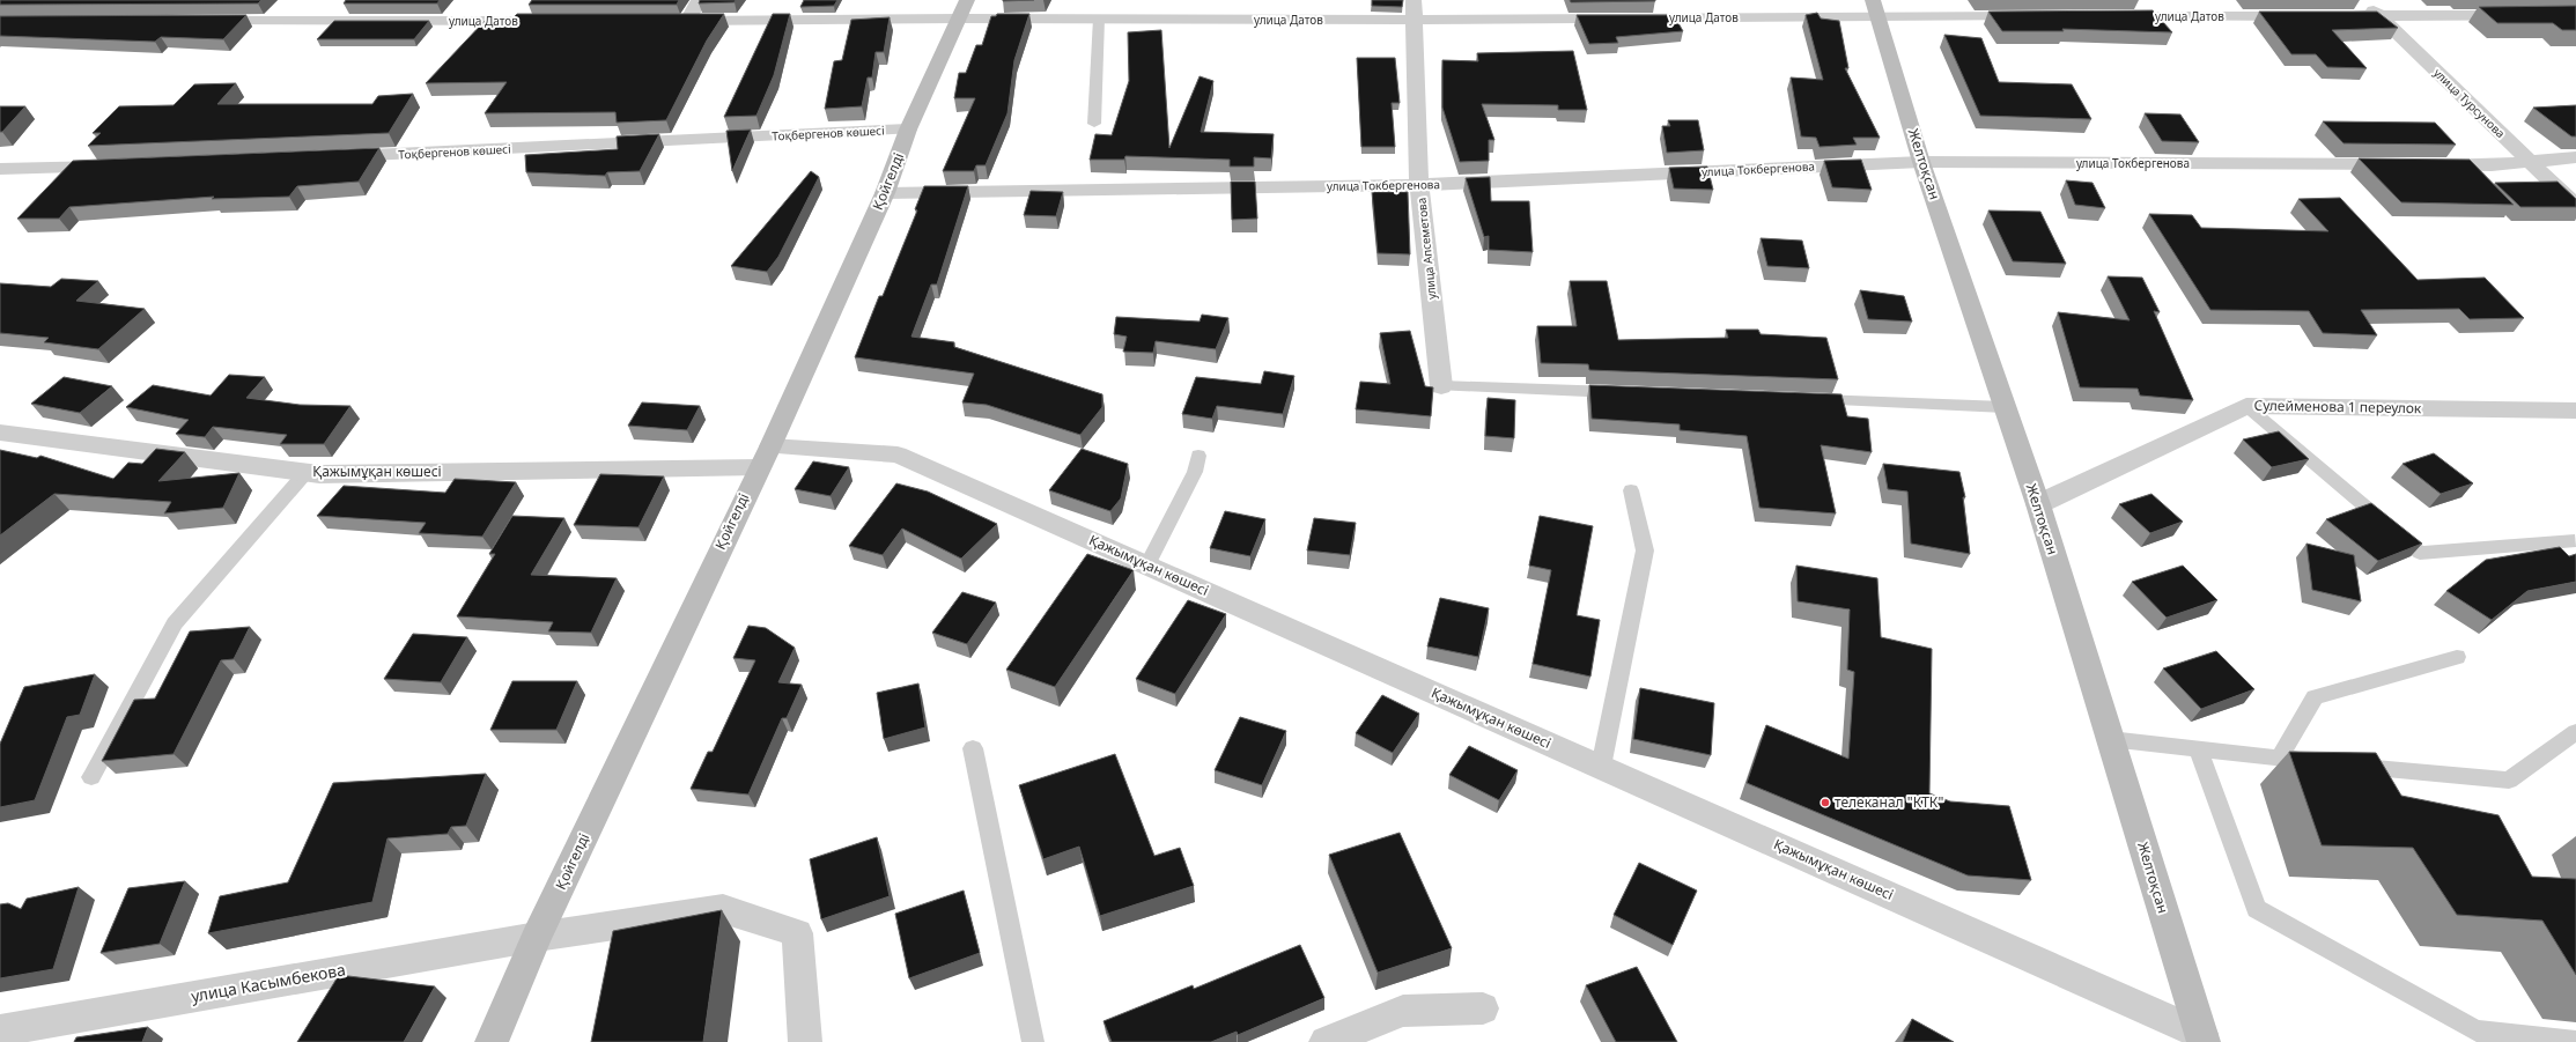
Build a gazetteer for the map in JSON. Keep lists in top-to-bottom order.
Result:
{
  "streets": {
    "street": [
      "улица Датов",
      "улица Турсунова",
      "Тоқбергенов көшесі",
      "улица Токбергенова",
      "Желтоқсан",
      "Қойгелді",
      "улица Апсеметова",
      "Сулейменова 1 переулок",
      "Қажымұқан көшесі",
      "улица Касымбекова"
    ]
  },
  "crossings": [
    ["улица Датов", "Желтоқсан"],
    ["улица Датов", "Қойгелді"],
    ["улица Датов", "улица Апсеметова"],
    ["улица Турсунова", "улица Токбергенова"],
    ["Тоқбергенов көшесі", "Қойгелді"],
    ["улица Токбергенова", "Желтоқсан"],
    ["улица Токбергенова", "Қойгелді"],
    ["улица Токбергенова", "улица Апсеметова"],
    ["Желтоқсан", "Сулейменова 1 переулок"],
    ["Желтоқсан", "Қажымұқан көшесі"],
    ["Қойгелді", "Қажымұқан көшесі"],
    ["Қойгелді", "улица Касымбекова"]
  ],
  "places": ["телеканал \"КТК\""]
}
